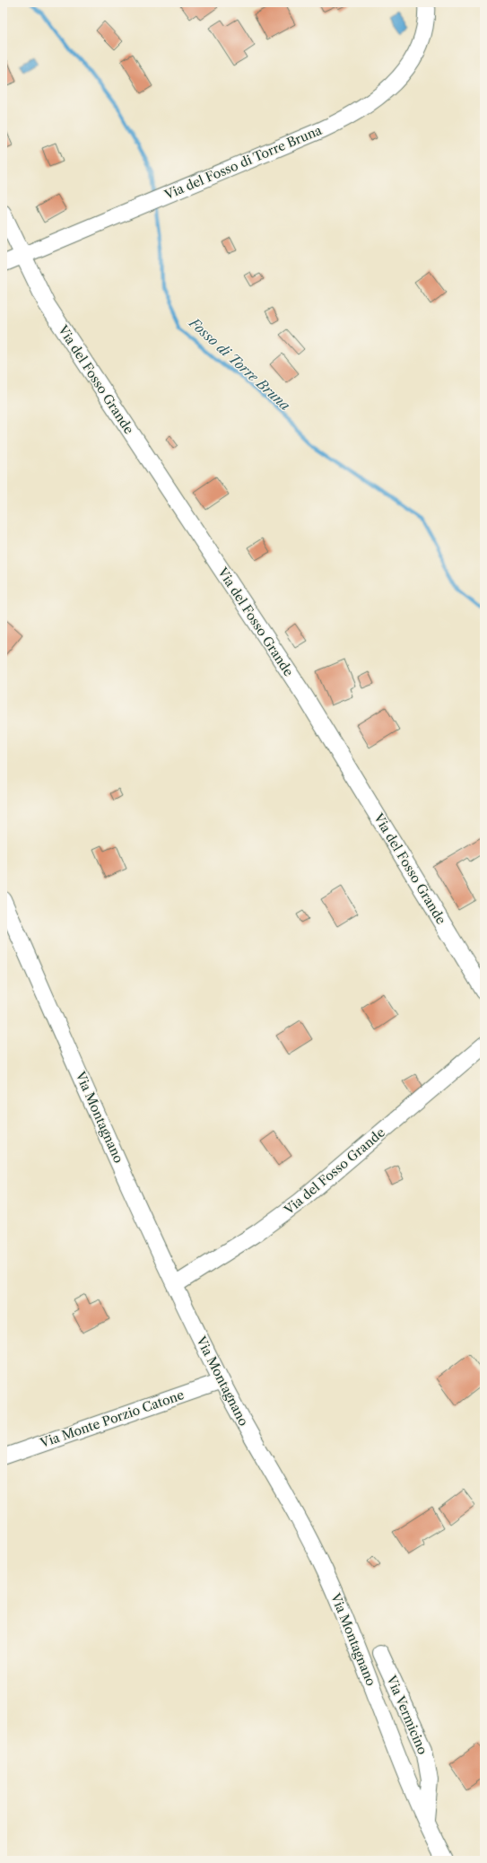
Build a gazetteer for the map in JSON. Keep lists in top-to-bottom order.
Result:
{
  "streets": {
    "street": [
      "Via del Fosso di Torre Bruna",
      "Via del Fosso Grande",
      "Via Montagnano",
      "Via Monte Porzio Catone",
      "Via Vermicino"
    ]
  },
  "crossings": [
    ["Via del Fosso di Torre Bruna", "Via del Fosso Grande"],
    ["Via del Fosso Grande", "Via Montagnano"],
    ["Via Montagnano", "Via Monte Porzio Catone"],
    ["Via Montagnano", "Via Vermicino"]
  ],
  "water": ["Fosso di Torre Bruna"]
}
